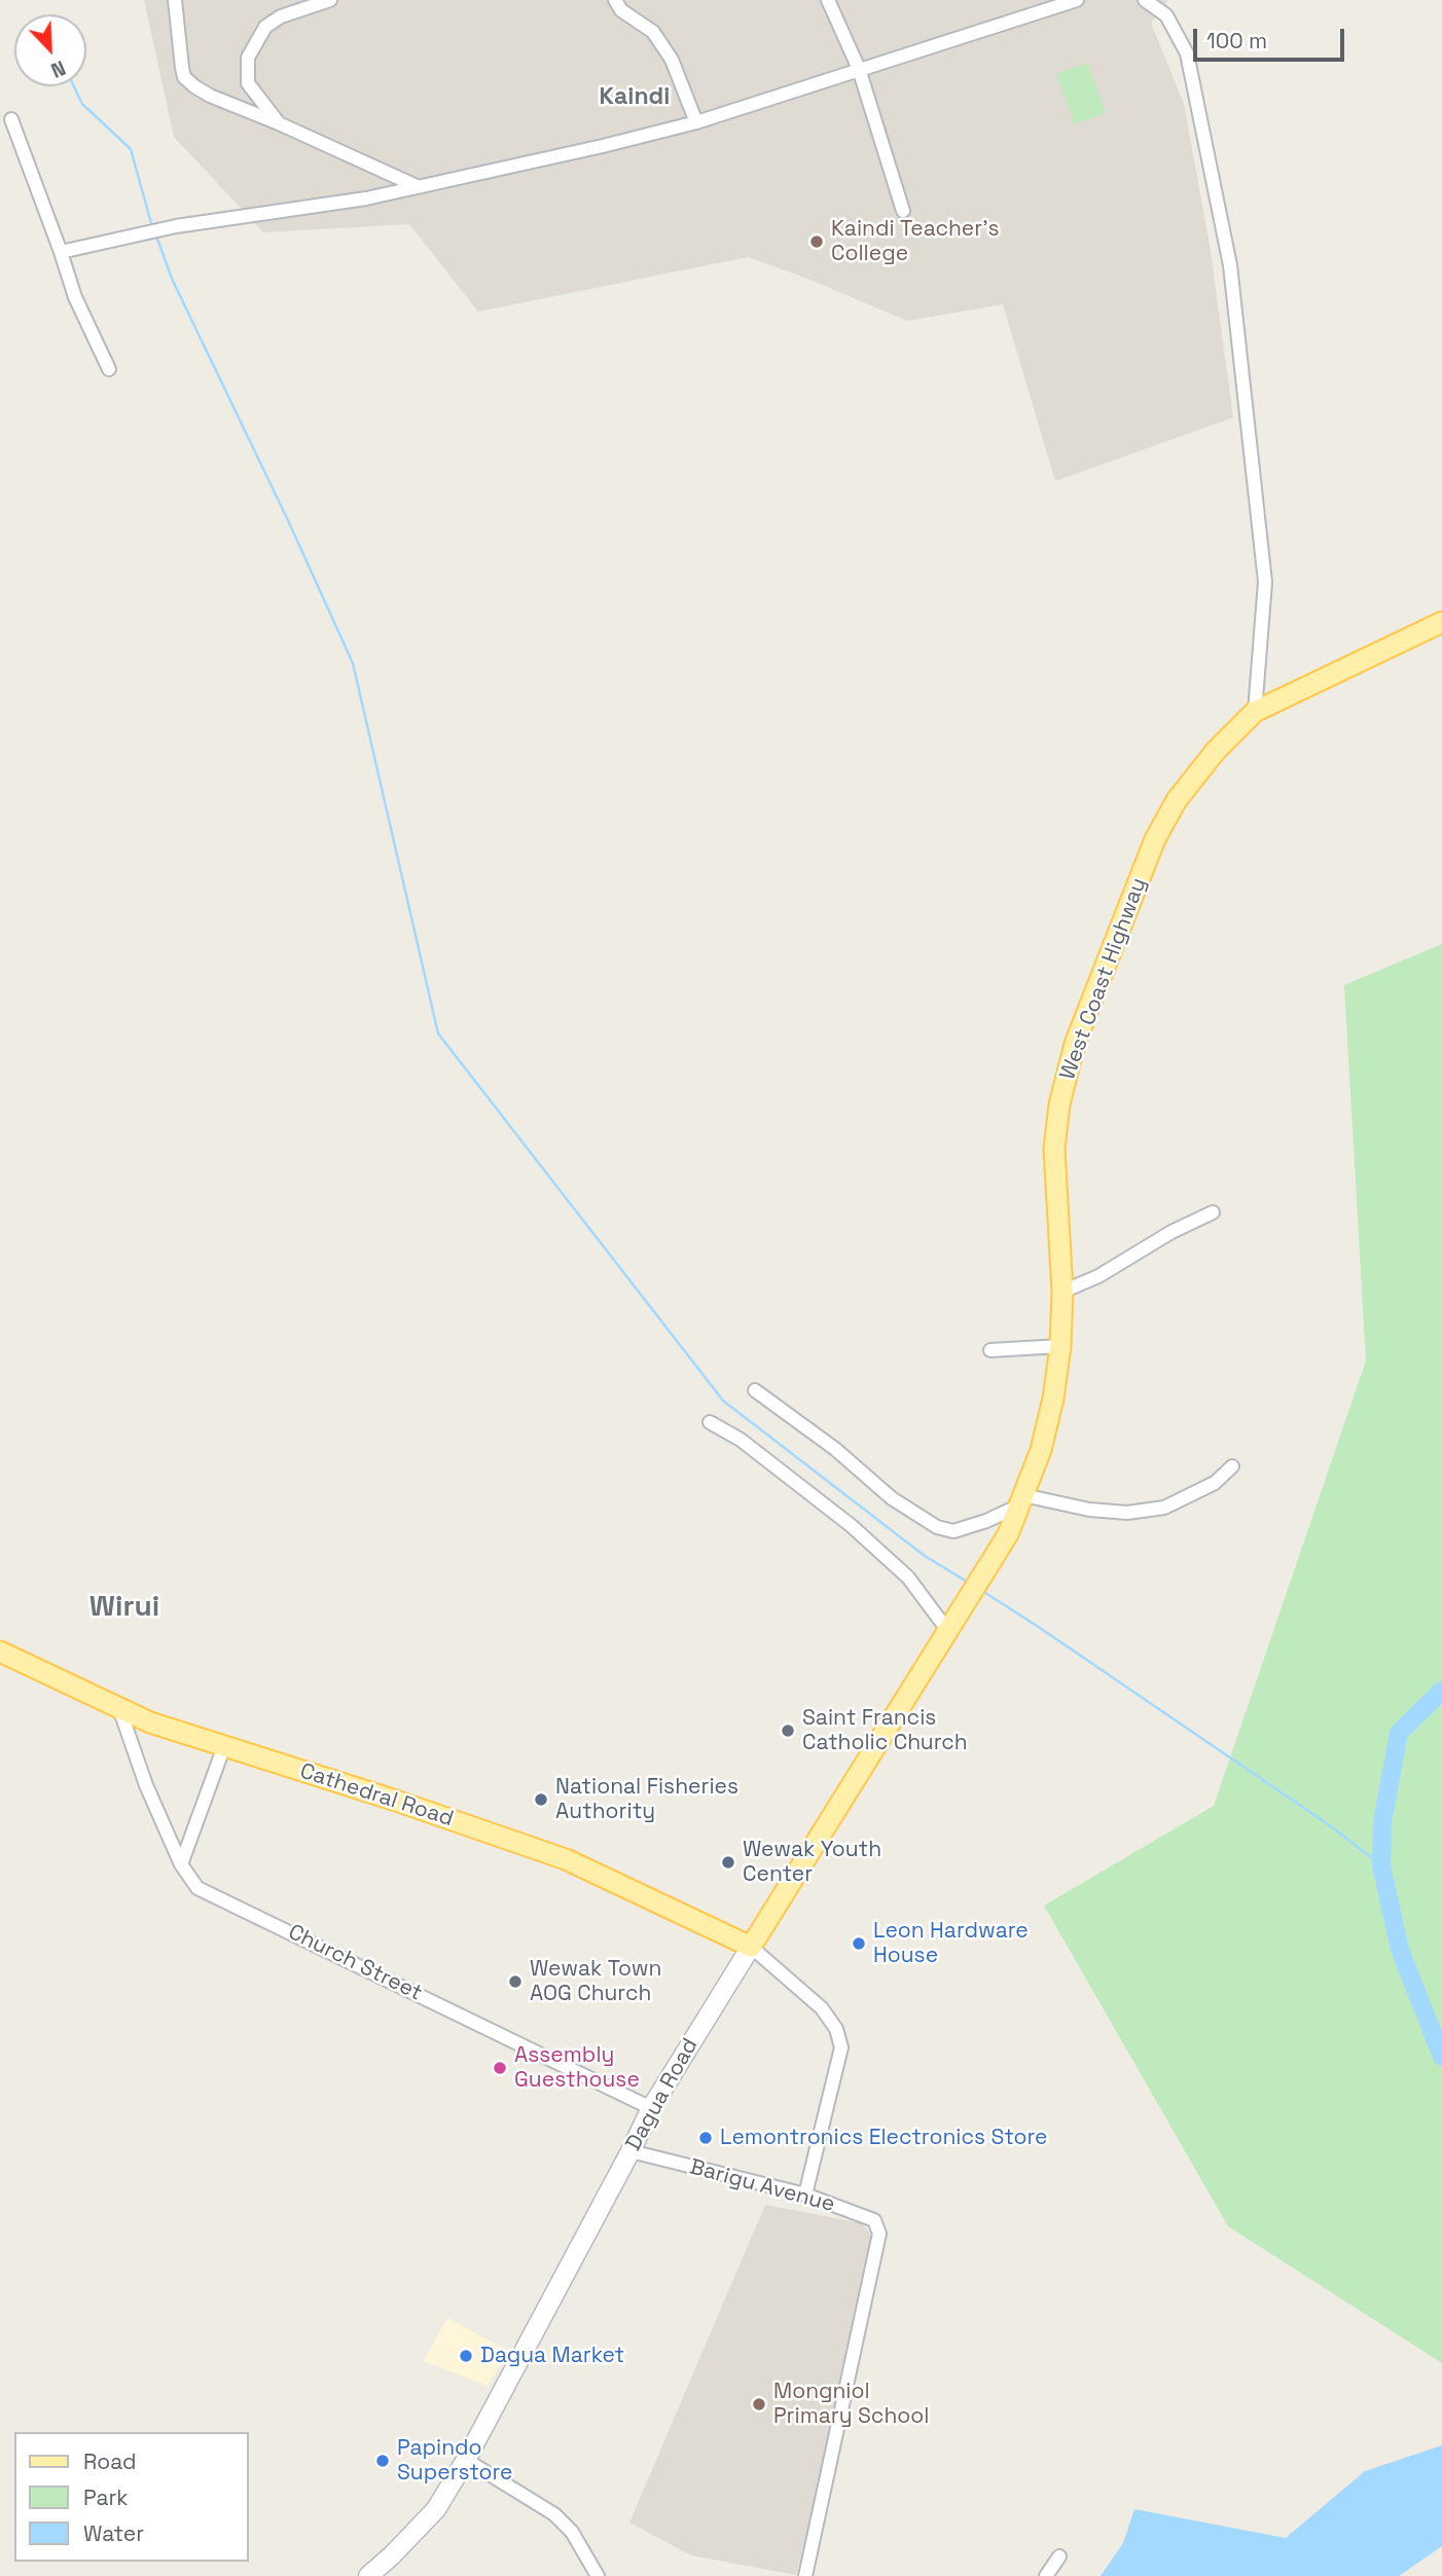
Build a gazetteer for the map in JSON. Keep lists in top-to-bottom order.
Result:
{
  "streets": {
    "main road": ["West Coast Highway", "Cathedral Road", "Dagua Road"],
    "street": ["Church Street", "Barigu Avenue"]
  },
  "crossings": [
    ["West Coast Highway", "Dagua Road"],
    ["Cathedral Road", "Church Street"],
    ["Cathedral Road", "Dagua Road"],
    ["Church Street", "Dagua Road"],
    ["Dagua Road", "Barigu Avenue"]
  ],
  "districts": ["Kaindi", "Wirui"],
  "places": [
    "Kaindi Teacher's College",
    "Saint Francis Catholic Church",
    "National Fisheries Authority",
    "Wewak Youth Center",
    "Leon Hardware House",
    "Wewak Town AOG Church",
    "Assembly Guesthouse",
    "Lemontronics Electronics Store",
    "Dagua Market",
    "Mongniol Primary School",
    "Papindo Superstore"
  ],
  "legend": ["Road", "Park", "Water"],
  "scale_bar": "100 m",
  "north": "bottom right"
}
